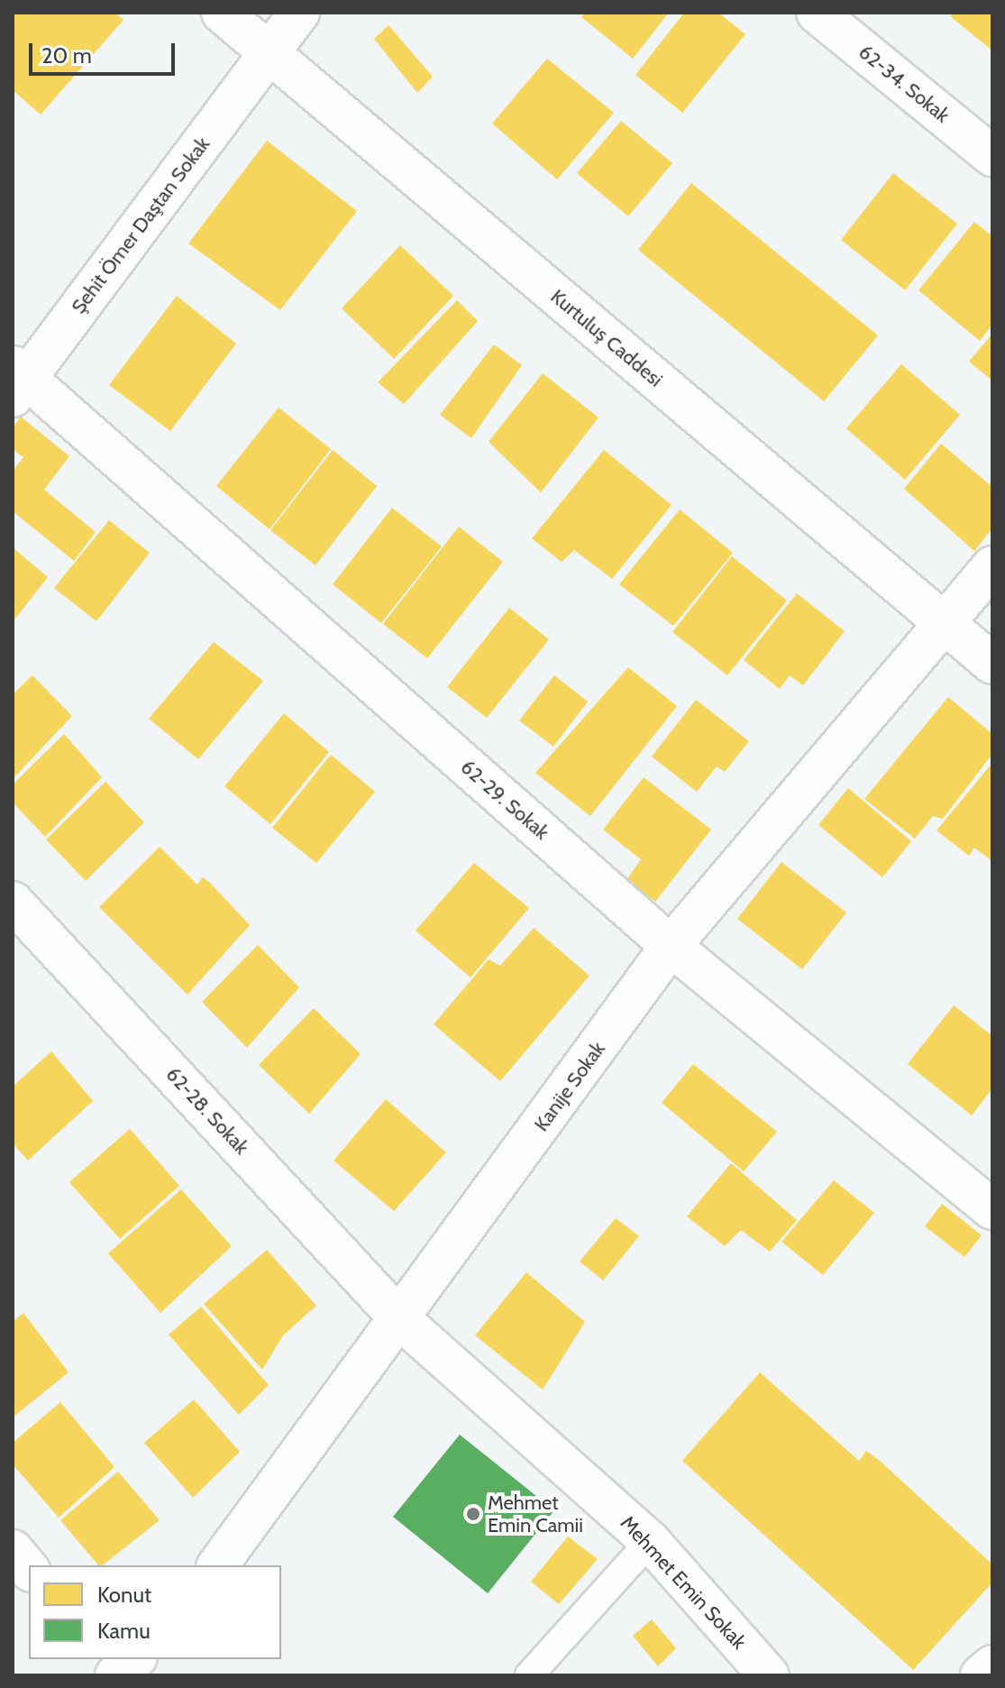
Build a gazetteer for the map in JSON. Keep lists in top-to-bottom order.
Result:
{
  "streets": {
    "street": [
      "62-34. Sokak",
      "Şehit Ömer Daştan Sokak",
      "Kurtuluş Caddesi",
      "62-29. Sokak",
      "Kanije Sokak",
      "62-28. Sokak",
      "Mehmet Emin Sokak"
    ]
  },
  "crossings": [
    ["Şehit Ömer Daştan Sokak", "Kurtuluş Caddesi"],
    ["Şehit Ömer Daştan Sokak", "62-29. Sokak"],
    ["Kurtuluş Caddesi", "Kanije Sokak"],
    ["62-29. Sokak", "Kanije Sokak"],
    ["Kanije Sokak", "62-28. Sokak"],
    ["Kanije Sokak", "Mehmet Emin Sokak"],
    ["62-28. Sokak", "Mehmet Emin Sokak"]
  ],
  "places": ["Mehmet Emin Camii"],
  "legend": ["Konut", "Kamu"],
  "scale_bar": "20 m"
}
